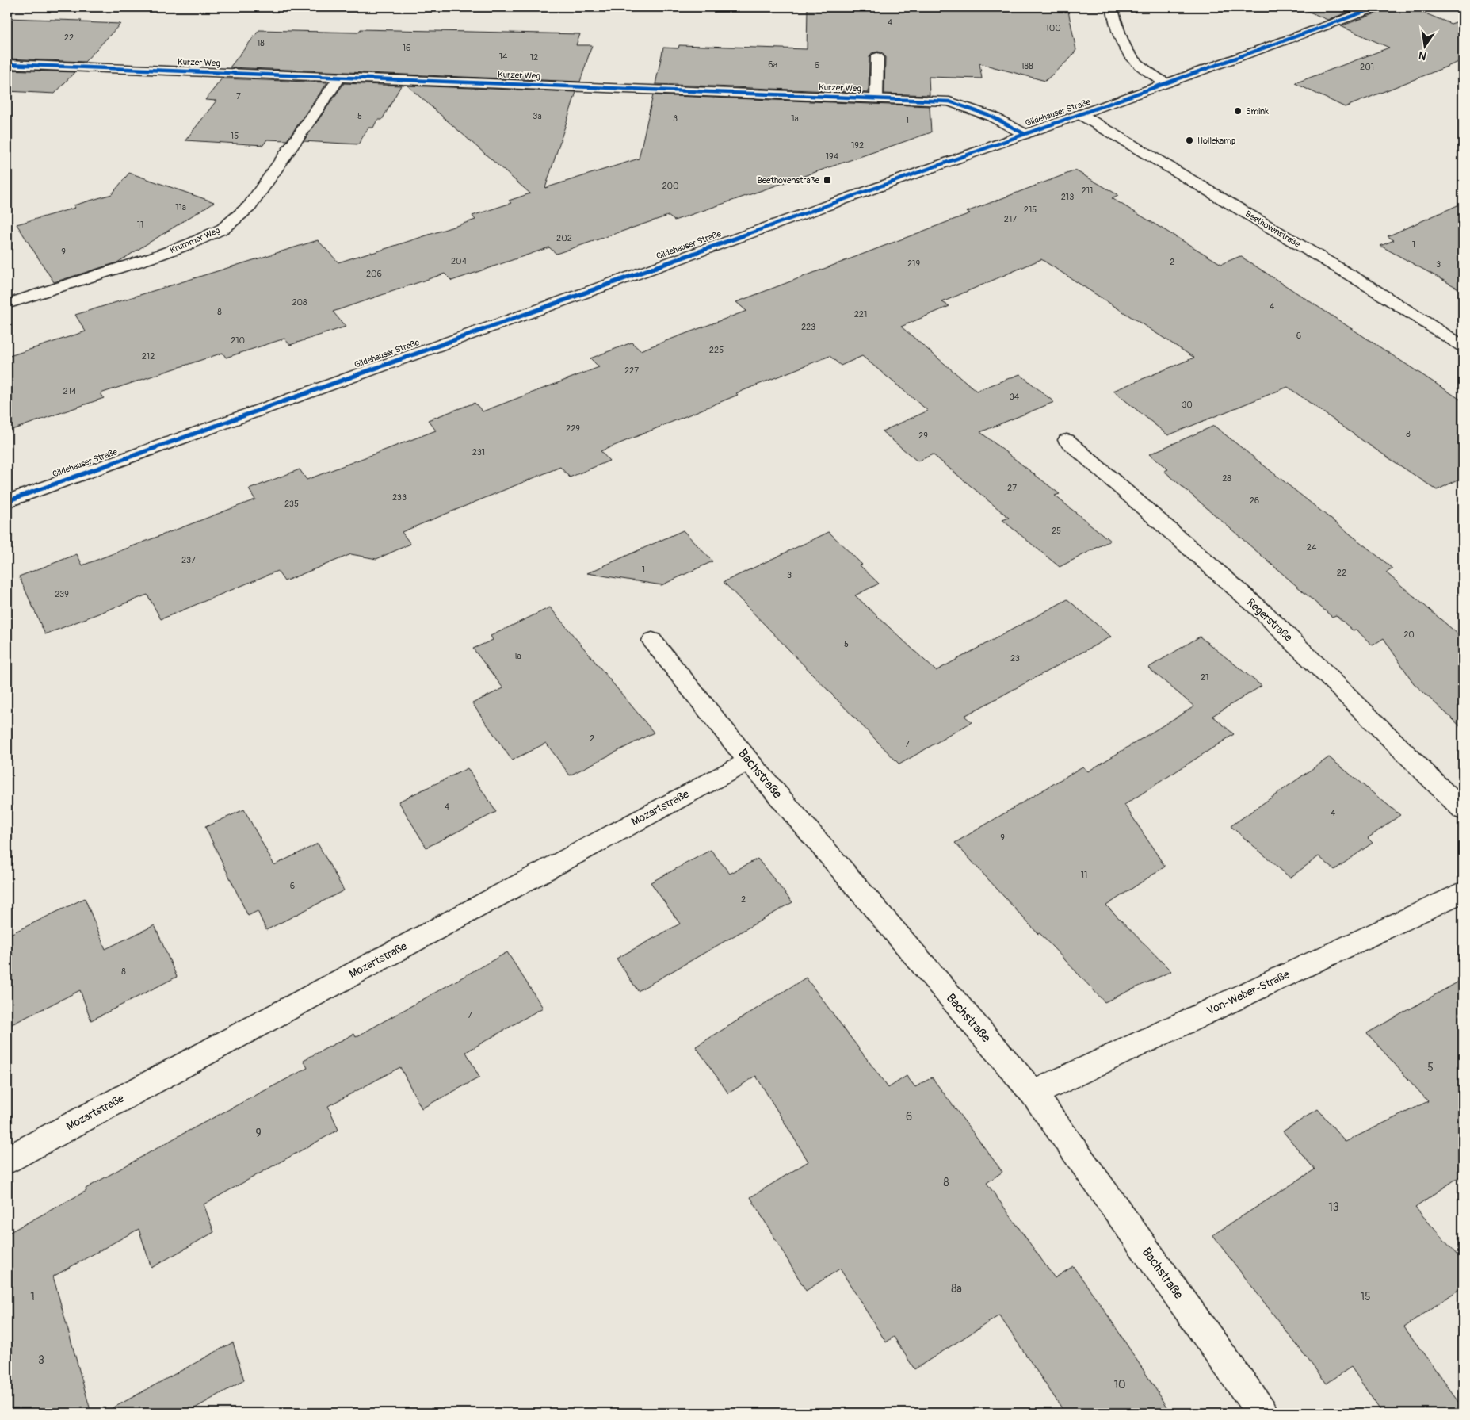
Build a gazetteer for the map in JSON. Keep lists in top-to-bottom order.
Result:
{
  "streets": {
    "street": [
      "Kurzer Weg",
      "Gildehauser Straße",
      "Beethovenstraße",
      "Krummer Weg",
      "Regerstraße",
      "Bachstraße",
      "Mozartstraße",
      "Von-Weber-Straße"
    ]
  },
  "crossings": [
    ["Kurzer Weg", "Gildehauser Straße"],
    ["Kurzer Weg", "Krummer Weg"],
    ["Gildehauser Straße", "Beethovenstraße"],
    ["Bachstraße", "Mozartstraße"],
    ["Bachstraße", "Von-Weber-Straße"]
  ],
  "places": {
    "other": ["Smink", "Hollekamp"],
    "transit": ["Beethovenstraße"]
  },
  "house_numbers": [
    "4",
    "100",
    "22",
    "18",
    "16",
    "14",
    "12",
    "6a",
    "6",
    "188",
    "201",
    "7",
    "5",
    "3a",
    "3",
    "1a",
    "1",
    "15",
    "192",
    "194",
    "200",
    "211",
    "213",
    "11a",
    "215",
    "217",
    "11",
    "202",
    "1",
    "9",
    "204",
    "2",
    "219",
    "3",
    "206",
    "208",
    "4",
    "8",
    "221",
    "223",
    "6",
    "210",
    "225",
    "212",
    "227",
    "214",
    "34",
    "30",
    "229",
    "8",
    "29",
    "231",
    "28",
    "27",
    "233",
    "26",
    "235",
    "25",
    "24",
    "237",
    "1",
    "22",
    "3",
    "239",
    "20",
    "5",
    "1a",
    "23",
    "21",
    "2",
    "7",
    "4",
    "4",
    "9",
    "11",
    "6",
    "2",
    "8",
    "7",
    "5",
    "6",
    "9",
    "8",
    "13",
    "8a",
    "1",
    "15",
    "3",
    "10"
  ],
  "north": "bottom"
}
